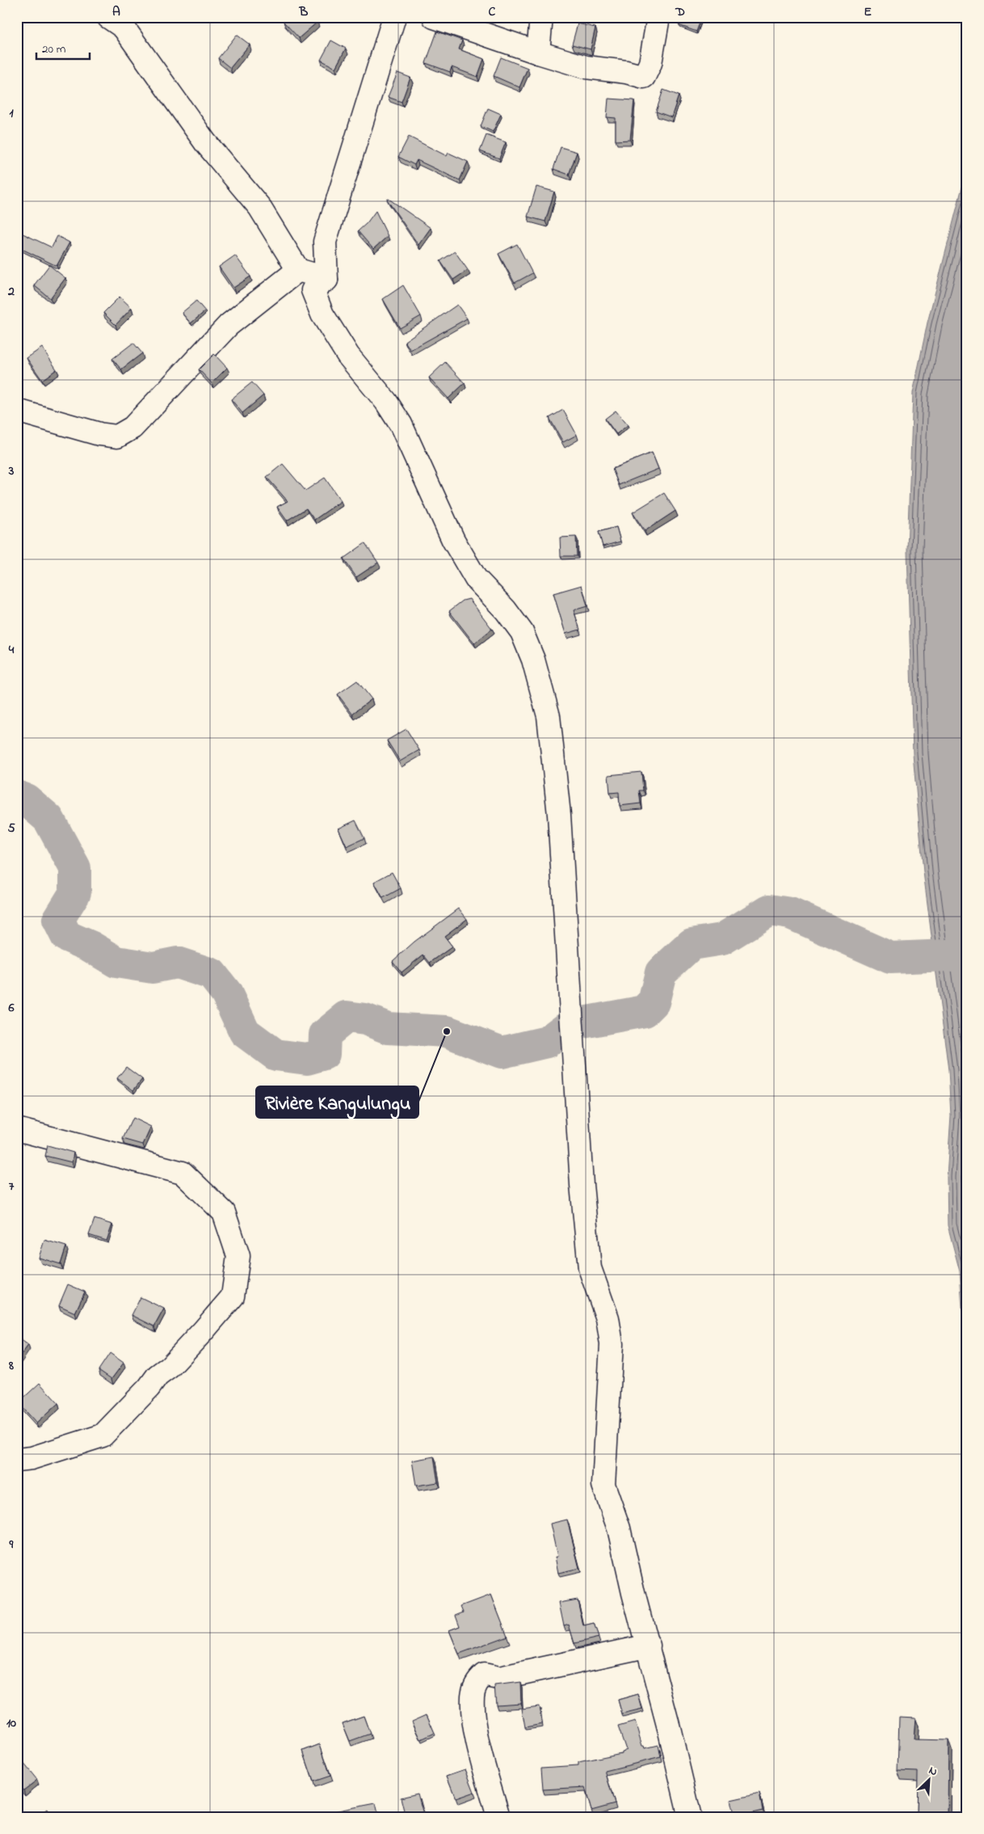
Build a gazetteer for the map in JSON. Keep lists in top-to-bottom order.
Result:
{
  "places": ["Rivière Kangulungu"],
  "scale_bar": "20 m",
  "north": "top right",
  "grid": {
    "columns": [
      "A",
      "B",
      "C",
      "D",
      "E"
    ],
    "rows": [
      "1",
      "2",
      "3",
      "4",
      "5",
      "6",
      "7",
      "8",
      "9",
      "10"
    ]
  }
}
